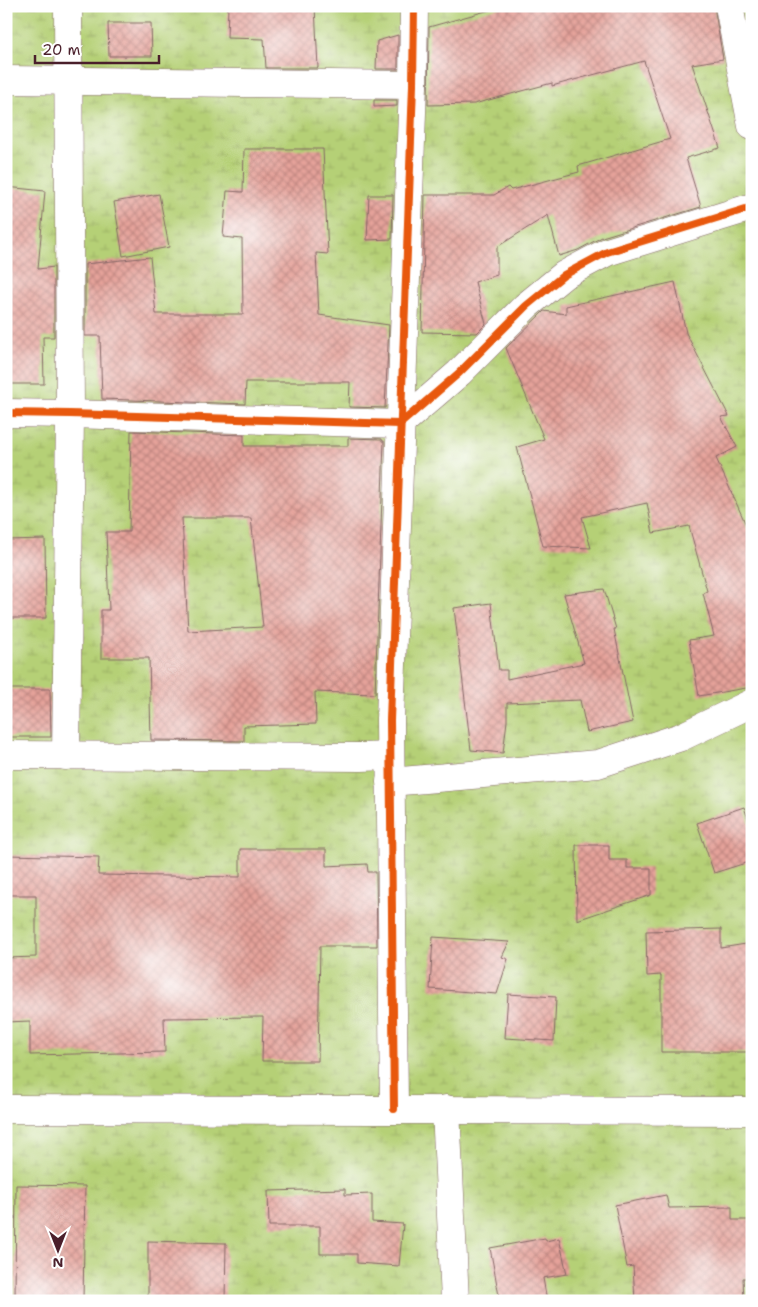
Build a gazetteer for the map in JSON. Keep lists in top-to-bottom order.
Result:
{
  "scale_bar": "20 m",
  "north": "bottom"
}
